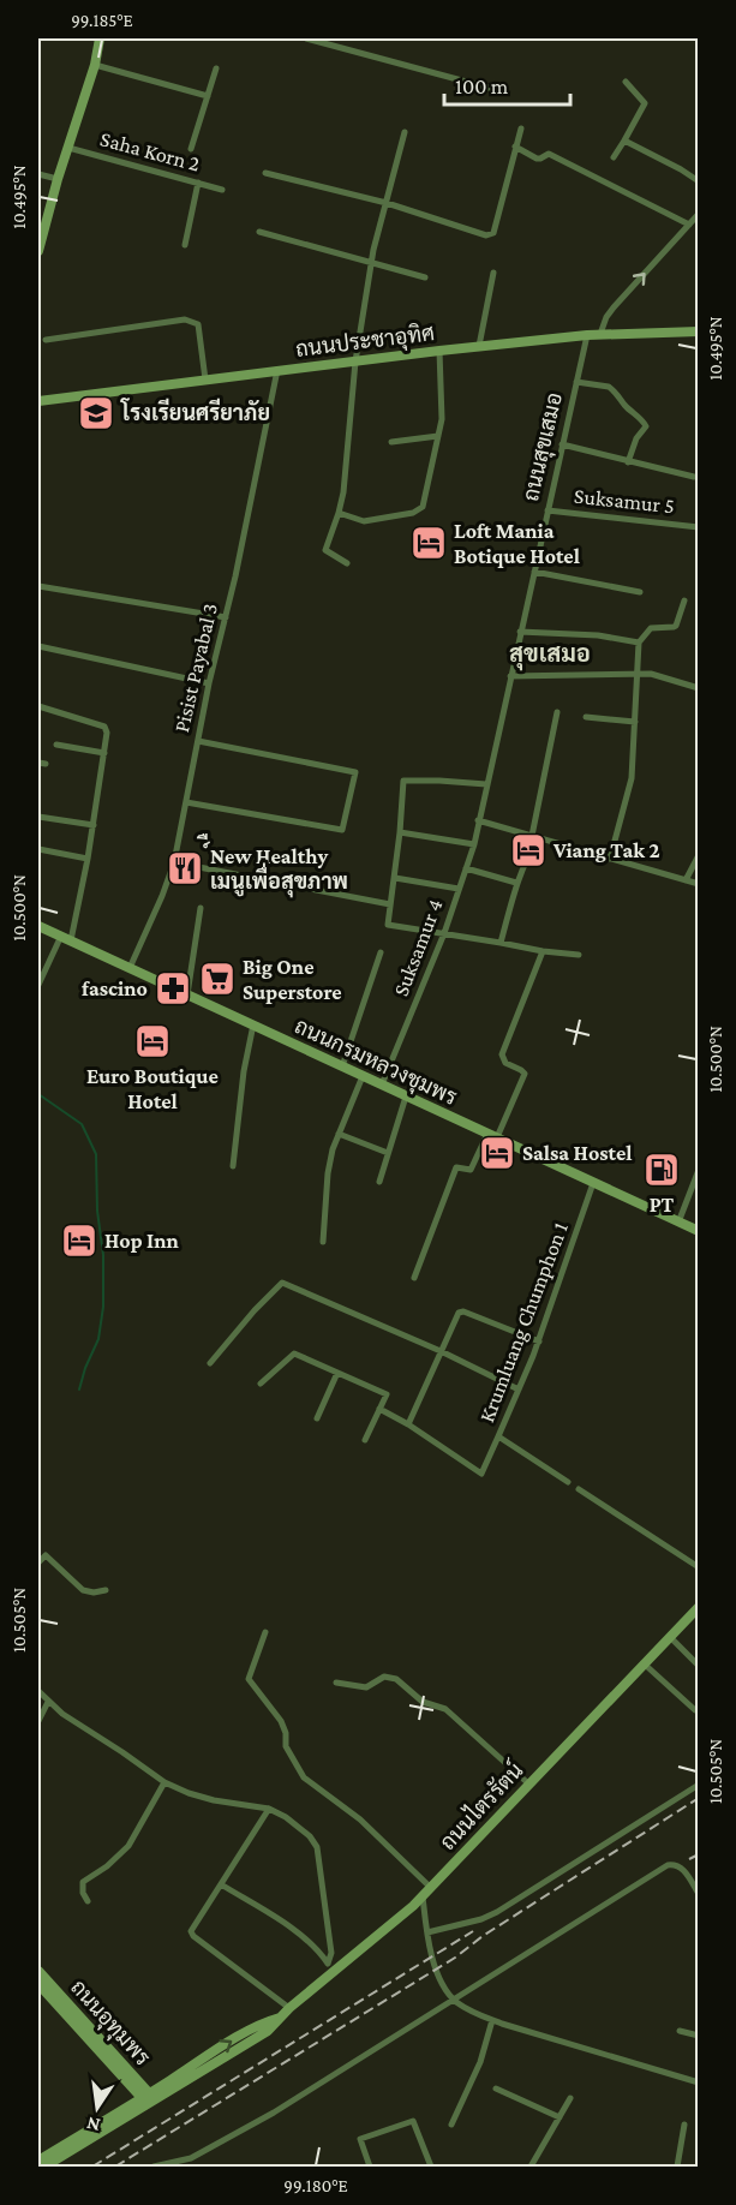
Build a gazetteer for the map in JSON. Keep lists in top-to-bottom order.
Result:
{
  "streets": {
    "street": [
      "Saha Korn 2",
      "ถนนประชาอุทิศ",
      "ถนนสุขเสมอ",
      "Suksamur 5",
      "Pisist Payabal 3",
      "Suksamur 4",
      "ถนนกรมหลวงชุมพร",
      "Krumluang Chumphon 1",
      "ถนนไตรรัตน์",
      "ถนนอุทุมพร"
    ]
  },
  "crossings": [
    ["ถนนประชาอุทิศ", "ถนนสุขเสมอ"],
    ["ถนนประชาอุทิศ", "Pisist Payabal 3"],
    ["ถนนสุขเสมอ", "Suksamur 5"],
    ["ถนนสุขเสมอ", "Suksamur 4"],
    ["Pisist Payabal 3", "ถนนกรมหลวงชุมพร"],
    ["Suksamur 4", "ถนนกรมหลวงชุมพร"],
    ["ถนนกรมหลวงชุมพร", "Krumluang Chumphon 1"],
    ["ถนนไตรรัตน์", "ถนนอุทุมพร"]
  ],
  "districts": ["สุขเสมอ"],
  "places": {
    "school or university": ["โรงเรียนศรียาภัย"],
    "hotel": [
      "Loft Mania Botique Hotel",
      "Viang Tak 2",
      "Euro Boutique Hotel",
      "Salsa Hostel",
      "Hop Inn"
    ],
    "restaurant": ["์ืNew Healthy เมนูเพื่อสุขภาพ"],
    "supermarket": ["Big One Superstore"],
    "pharmacy": ["fascino"],
    "fuel station": ["PT"]
  },
  "scale_bar": "100 m",
  "north": "bottom",
  "coordinates": [
    "99.185°E",
    "10.495°N",
    "10.500°N",
    "10.505°N",
    "99.180°E"
  ]
}
